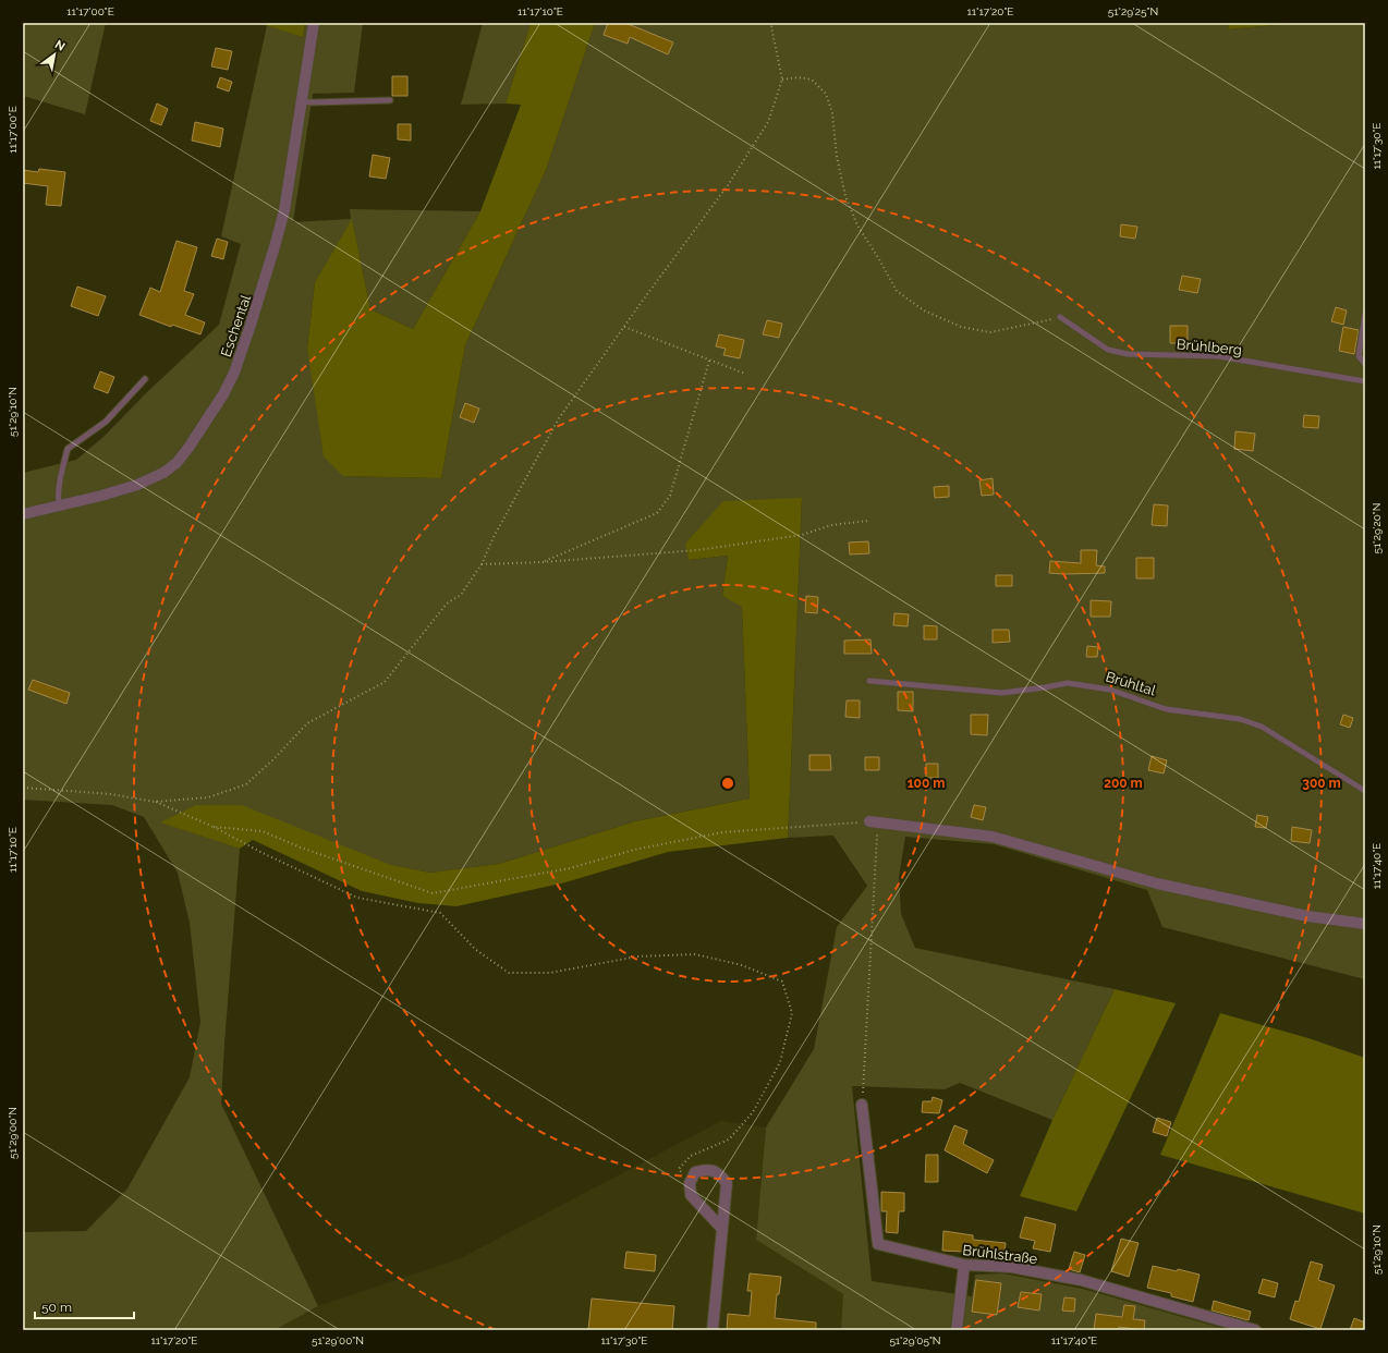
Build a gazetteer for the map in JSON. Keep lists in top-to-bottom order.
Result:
{
  "streets": {
    "street": ["Eschental", "Brühlstraße"],
    "lane": ["Brühlberg", "Brühltal"]
  },
  "scale_bar": "50 m",
  "north": "top right",
  "coordinates": [
    "11°17'00\"E",
    "11°17'10\"E",
    "11°17'20\"E",
    "51°29'25\"N",
    "11°17'30\"E",
    "51°29'10\"N",
    "51°29'20\"N",
    "11°17'40\"E",
    "51°29'00\"N",
    "51°29'05\"N"
  ],
  "rings": ["100 m", "200 m", "300 m"]
}
